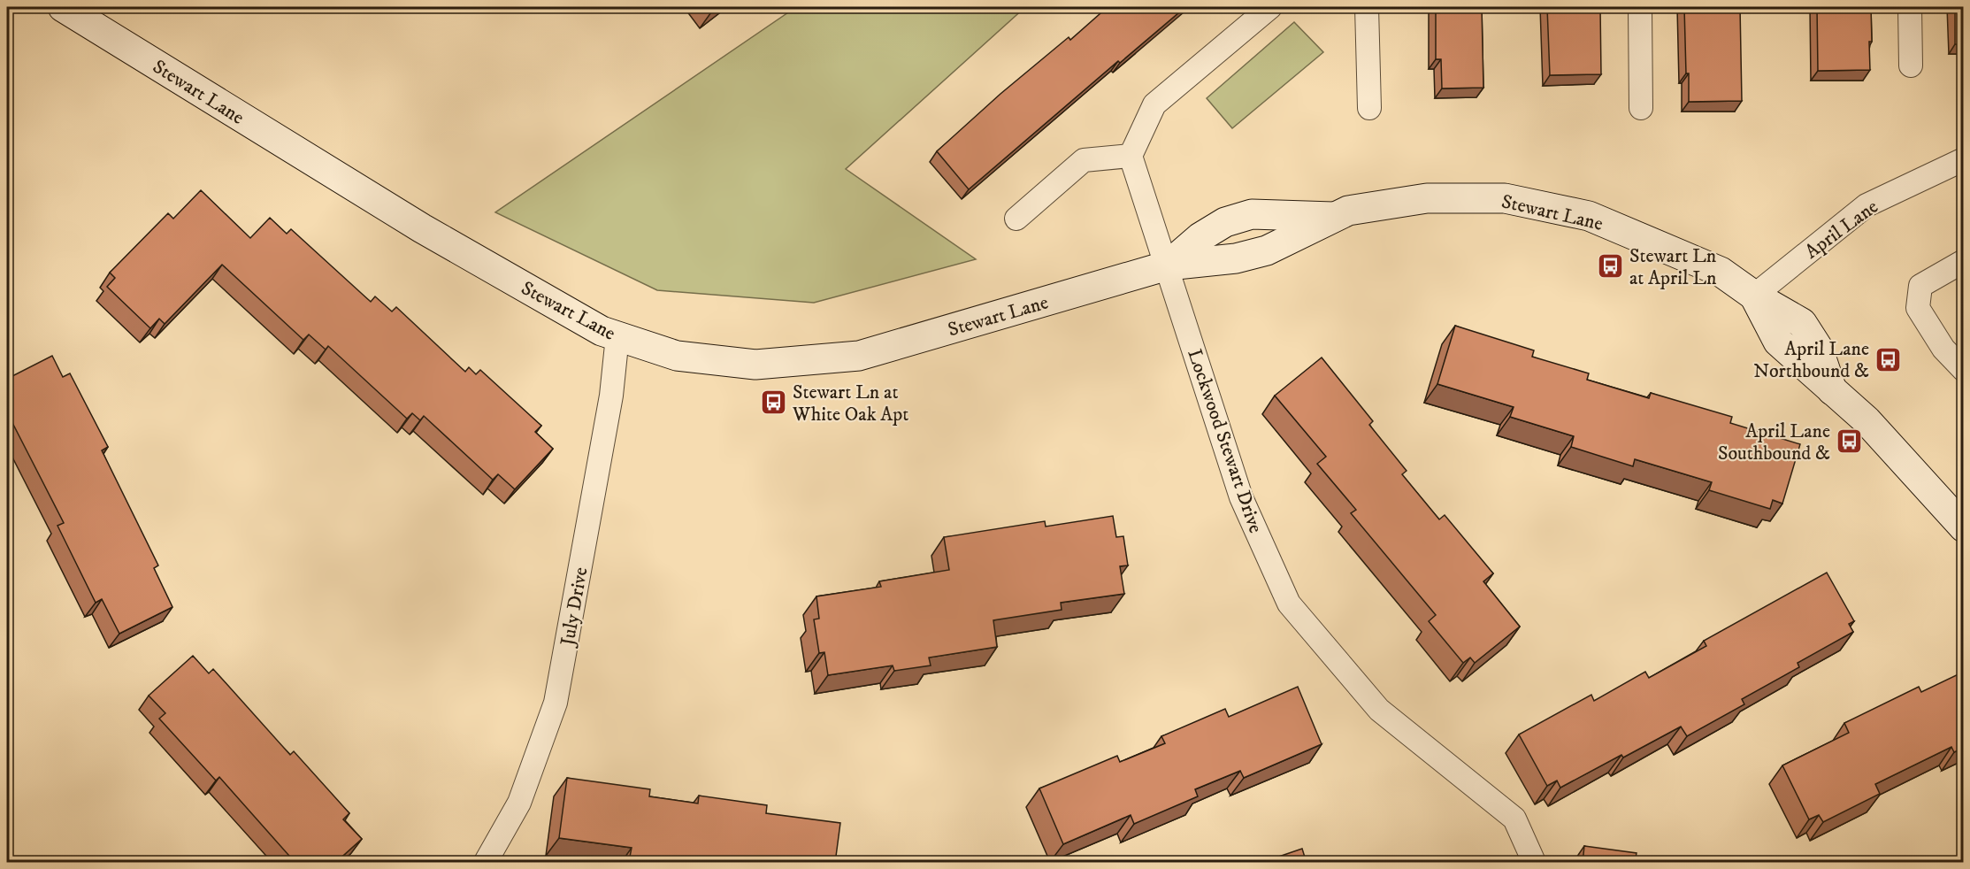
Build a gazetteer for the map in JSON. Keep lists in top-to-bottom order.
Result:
{
  "streets": {
    "street": [
      "Stewart Lane",
      "April Lane",
      "Lockwood Stewart Drive",
      "July Drive"
    ]
  },
  "crossings": [
    ["Stewart Lane", "April Lane"],
    ["Stewart Lane", "Lockwood Stewart Drive"],
    ["Stewart Lane", "July Drive"]
  ],
  "places": {
    "bus stop": [
      "Stewart Ln at April Ln",
      "April Lane Northbound &",
      "Stewart Ln at White Oak Apt",
      "April Lane Southbound &"
    ]
  }
}
